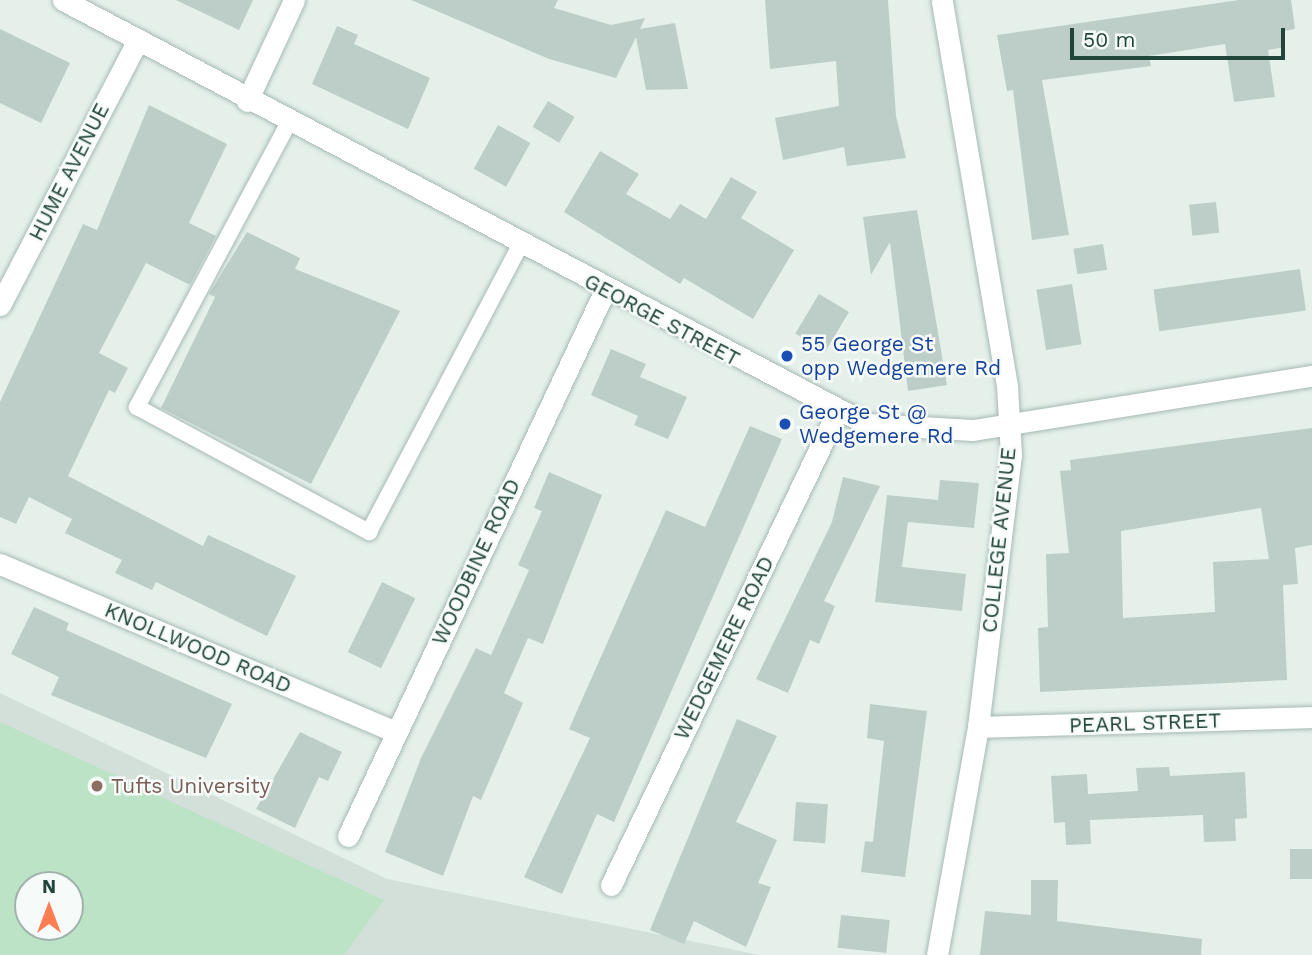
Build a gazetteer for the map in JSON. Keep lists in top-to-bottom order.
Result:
{
  "streets": {
    "street": [
      "HUME AVENUE",
      "GEORGE STREET",
      "COLLEGE AVENUE",
      "WOODBINE ROAD",
      "KNOLLWOOD ROAD",
      "WEDGEMERE ROAD",
      "PEARL STREET"
    ]
  },
  "crossings": [
    ["HUME AVENUE", "GEORGE STREET"],
    ["GEORGE STREET", "COLLEGE AVENUE"],
    ["GEORGE STREET", "WOODBINE ROAD"],
    ["GEORGE STREET", "WEDGEMERE ROAD"],
    ["COLLEGE AVENUE", "PEARL STREET"],
    ["WOODBINE ROAD", "KNOLLWOOD ROAD"]
  ],
  "places": ["55 George St opp Wedgemere Rd", "George St @ Wedgemere Rd", "Tufts University"],
  "scale_bar": "50 m",
  "north": "top"
}
